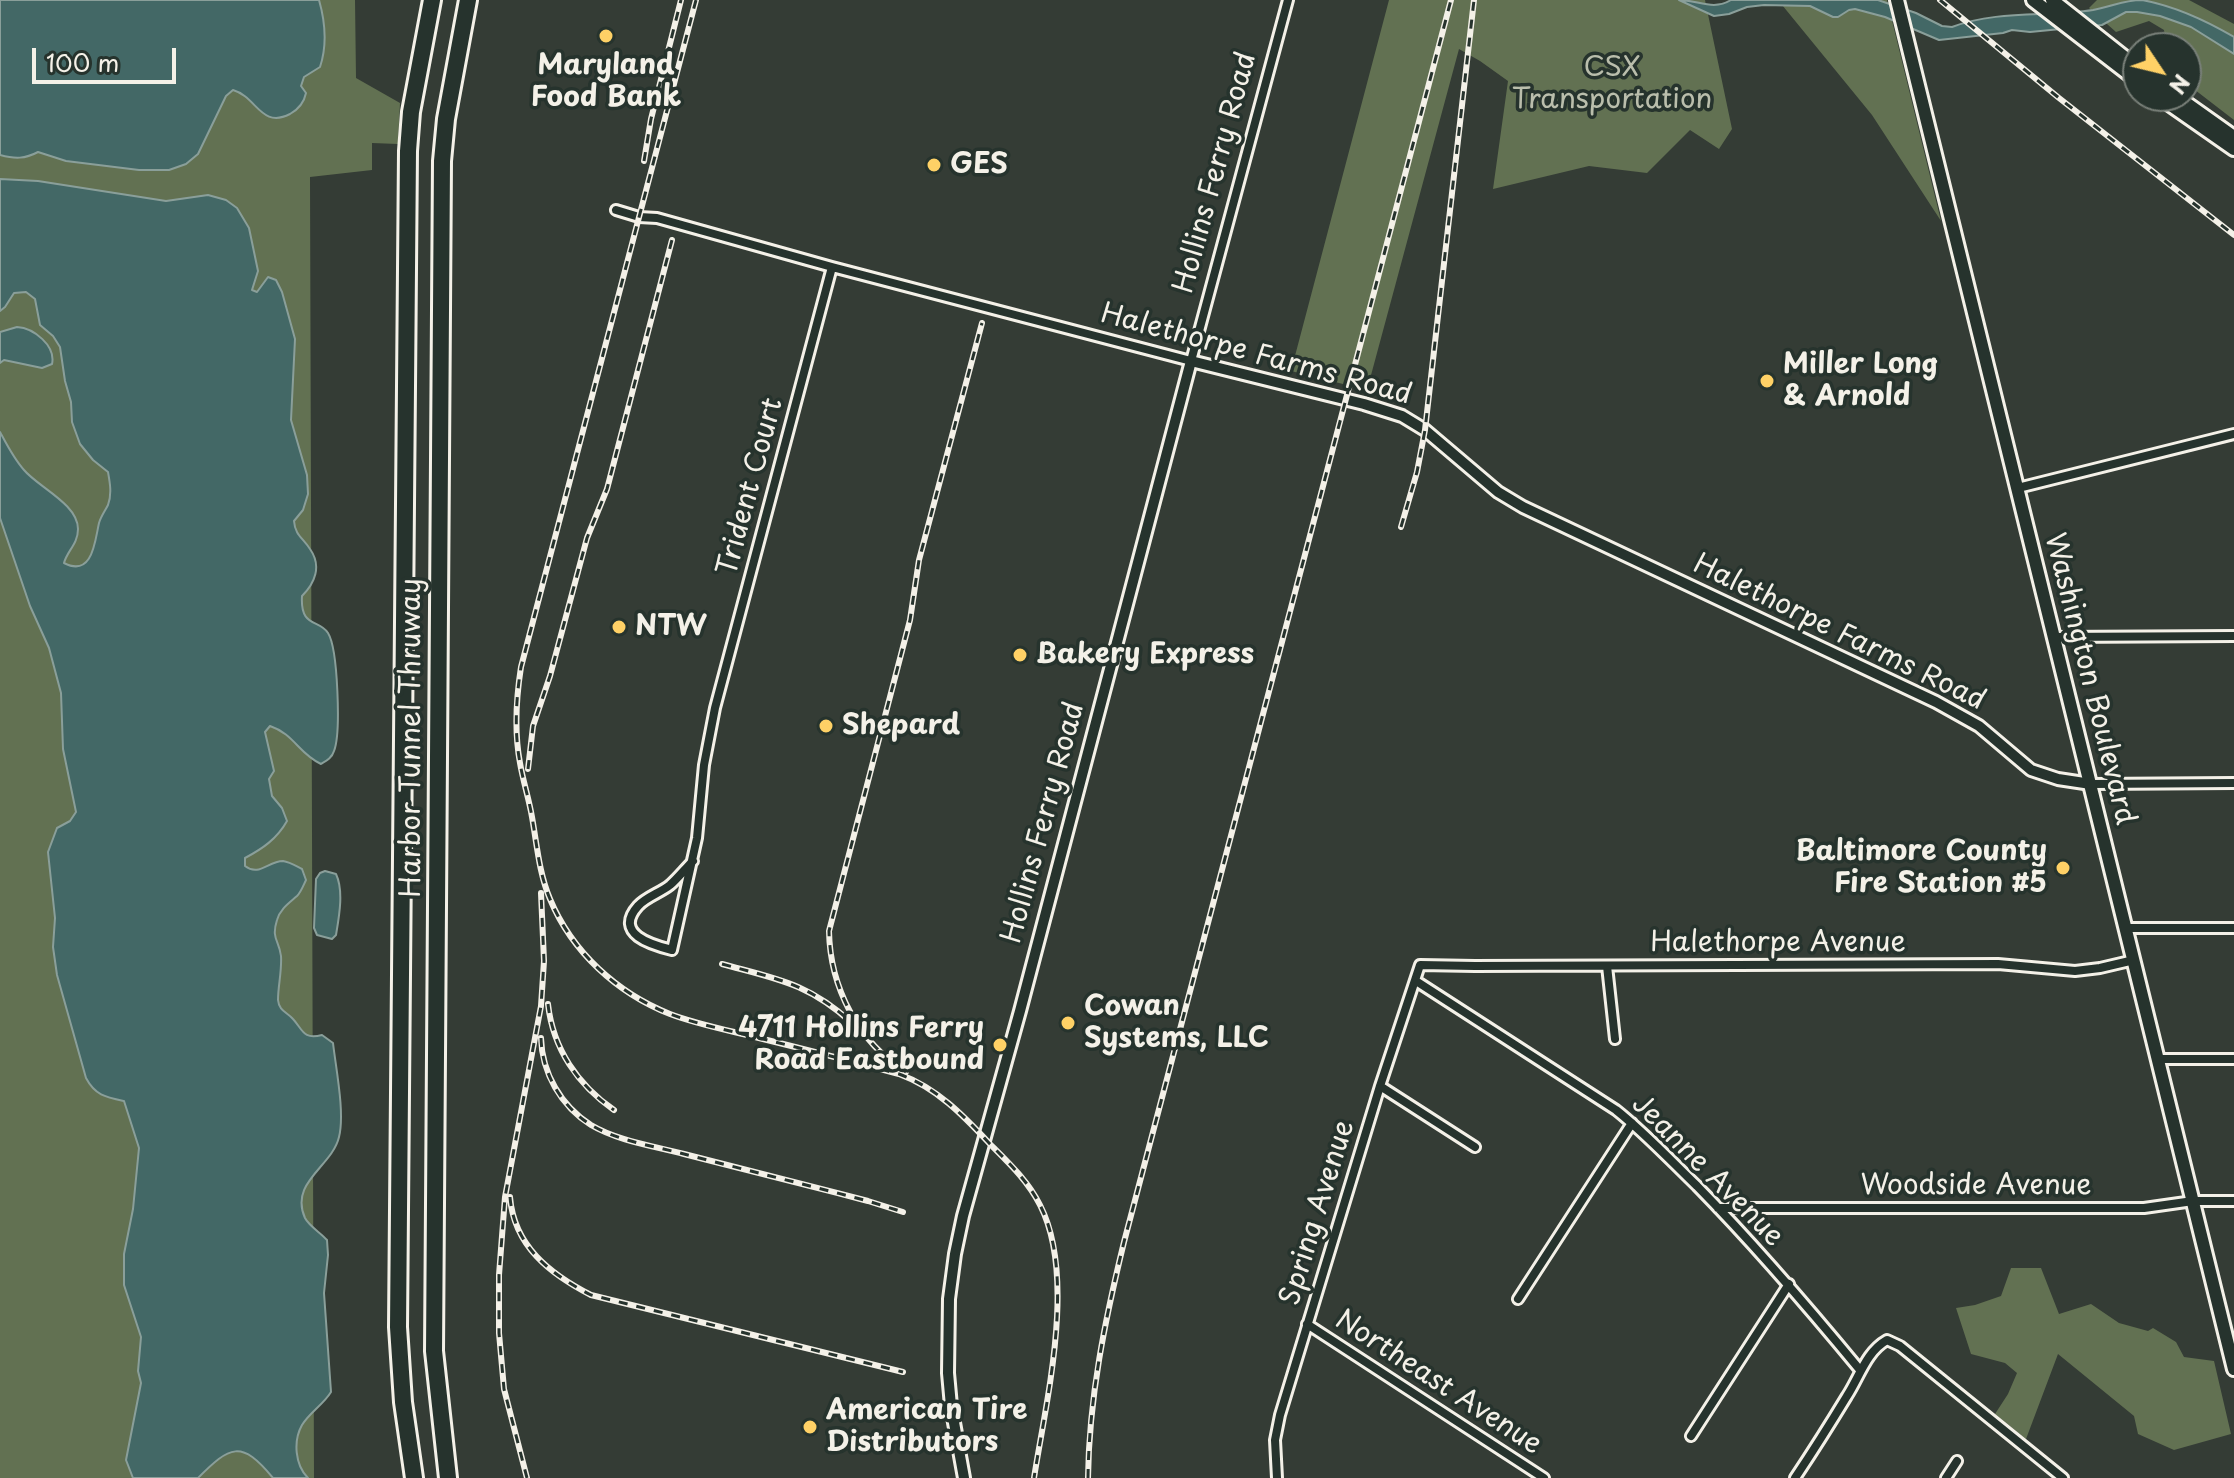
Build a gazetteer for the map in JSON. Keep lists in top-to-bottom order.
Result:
{
  "streets": {
    "highway": ["Harbor Tunnel Thruway"],
    "main road": ["Washington Boulevard"],
    "street": [
      "Hollins Ferry Road",
      "Halethorpe Farms Road",
      "Trident Court",
      "Halethorpe Avenue",
      "Jeanne Avenue",
      "Woodside Avenue",
      "Spring Avenue",
      "Northeast Avenue"
    ]
  },
  "crossings": [
    ["Hollins Ferry Road", "Halethorpe Farms Road"],
    ["Halethorpe Farms Road", "Trident Court"],
    ["Halethorpe Farms Road", "Washington Boulevard"],
    ["Washington Boulevard", "Halethorpe Avenue"],
    ["Washington Boulevard", "Woodside Avenue"],
    ["Halethorpe Avenue", "Spring Avenue"],
    ["Jeanne Avenue", "Woodside Avenue"],
    ["Jeanne Avenue", "Spring Avenue"],
    ["Spring Avenue", "Northeast Avenue"]
  ],
  "parks": ["CSX Transportation"],
  "places": [
    "Maryland Food Bank",
    "GES",
    "Miller Long & Arnold",
    "NTW",
    "Bakery Express",
    "Shepard",
    "Baltimore County Fire Station #5",
    "Cowan Systems, LLC",
    "4711 Hollins Ferry Road Eastbound",
    "American Tire Distributors"
  ],
  "scale_bar": "100 m",
  "north": "bottom right"
}
